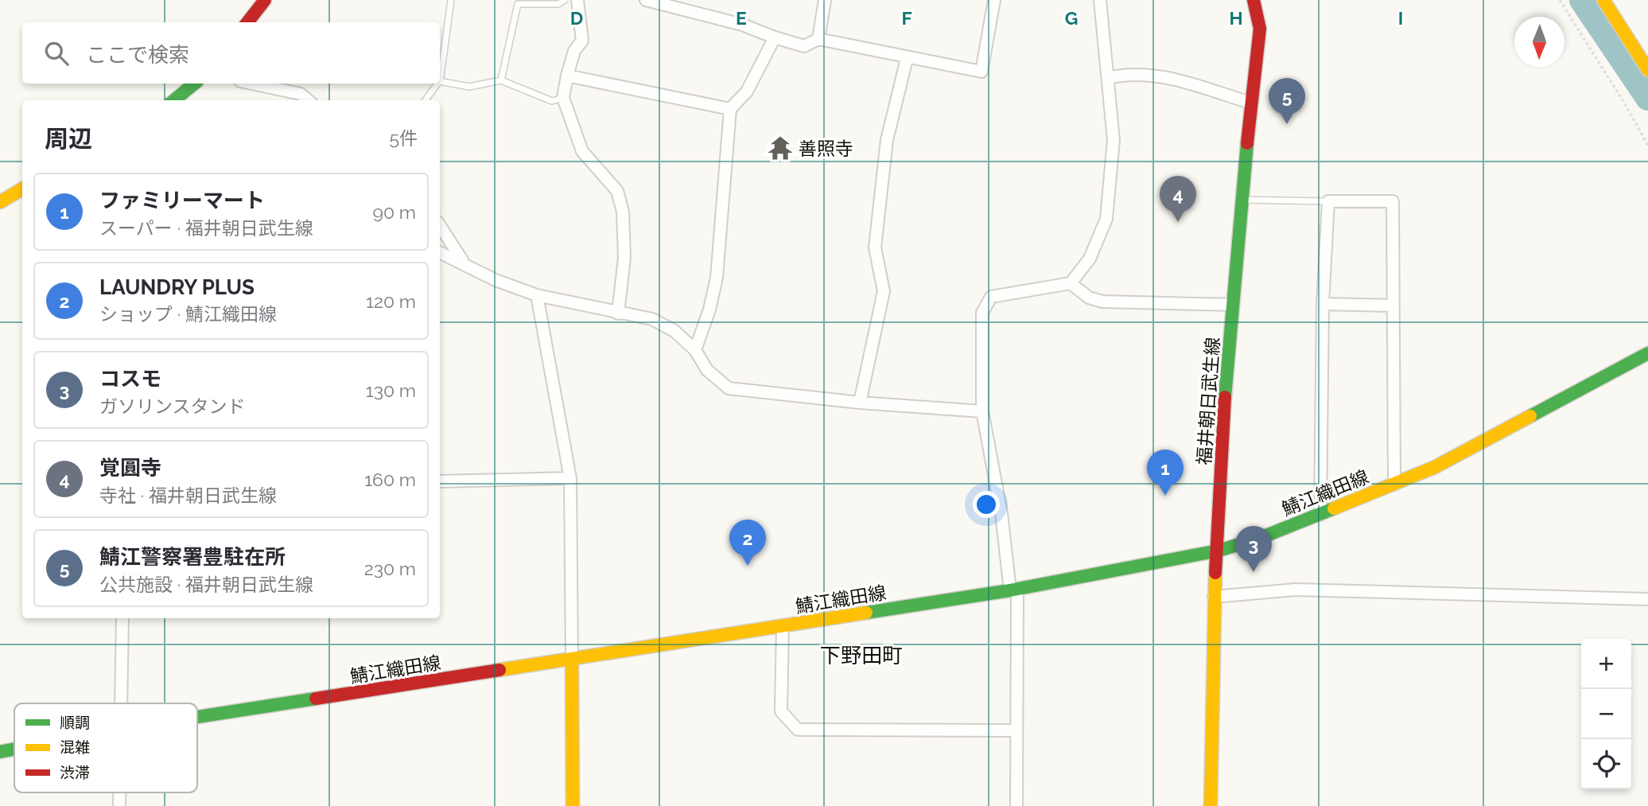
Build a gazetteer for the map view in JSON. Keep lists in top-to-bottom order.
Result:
{
  "streets": {
    "main road": ["福井朝日武生線", "鯖江織田線"]
  },
  "crossings": [
    ["福井朝日武生線", "鯖江織田線"]
  ],
  "districts": ["下野田町"],
  "places": {
    "temple": ["善照寺"]
  },
  "legend": ["順調", "混雑", "渋滞"],
  "north": "bottom",
  "page": {
    "search": "ここで検索",
    "pins": [
      "5",
      "4",
      "1",
      "2",
      "3"
    ],
    "heading": ["周辺", "5件"],
    "list": [
      {
        "mark": "1",
        "name": "ファミリーマート",
        "note": "スーパー · 福井朝日武生線",
        "value": "90 m"
      },
      {
        "mark": "2",
        "name": "LAUNDRY PLUS",
        "note": "ショップ · 鯖江織田線",
        "value": "120 m"
      },
      {
        "mark": "3",
        "name": "コスモ",
        "note": "ガソリンスタンド",
        "value": "130 m"
      },
      {
        "mark": "4",
        "name": "覚圓寺",
        "note": "寺社 · 福井朝日武生線",
        "value": "160 m"
      },
      {
        "mark": "5",
        "name": "鯖江警察署豊駐在所",
        "note": "公共施設 · 福井朝日武生線",
        "value": "230 m"
      }
    ],
    "map_buttons": ["+", "−"]
  },
  "grid": {
    "columns": [
      "D",
      "E",
      "F",
      "G",
      "H",
      "I"
    ]
  }
}
